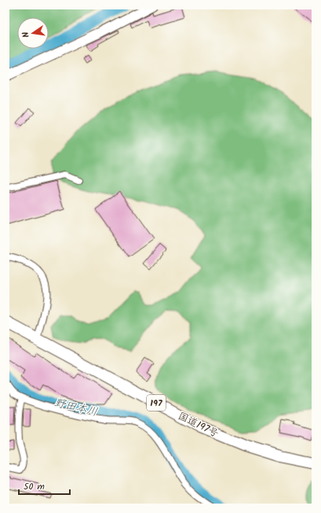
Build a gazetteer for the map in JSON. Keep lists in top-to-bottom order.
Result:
{
  "streets": {
    "highway": ["197", "国道197号"]
  },
  "water": ["野田本川"],
  "scale_bar": "50 m",
  "north": "left"
}
